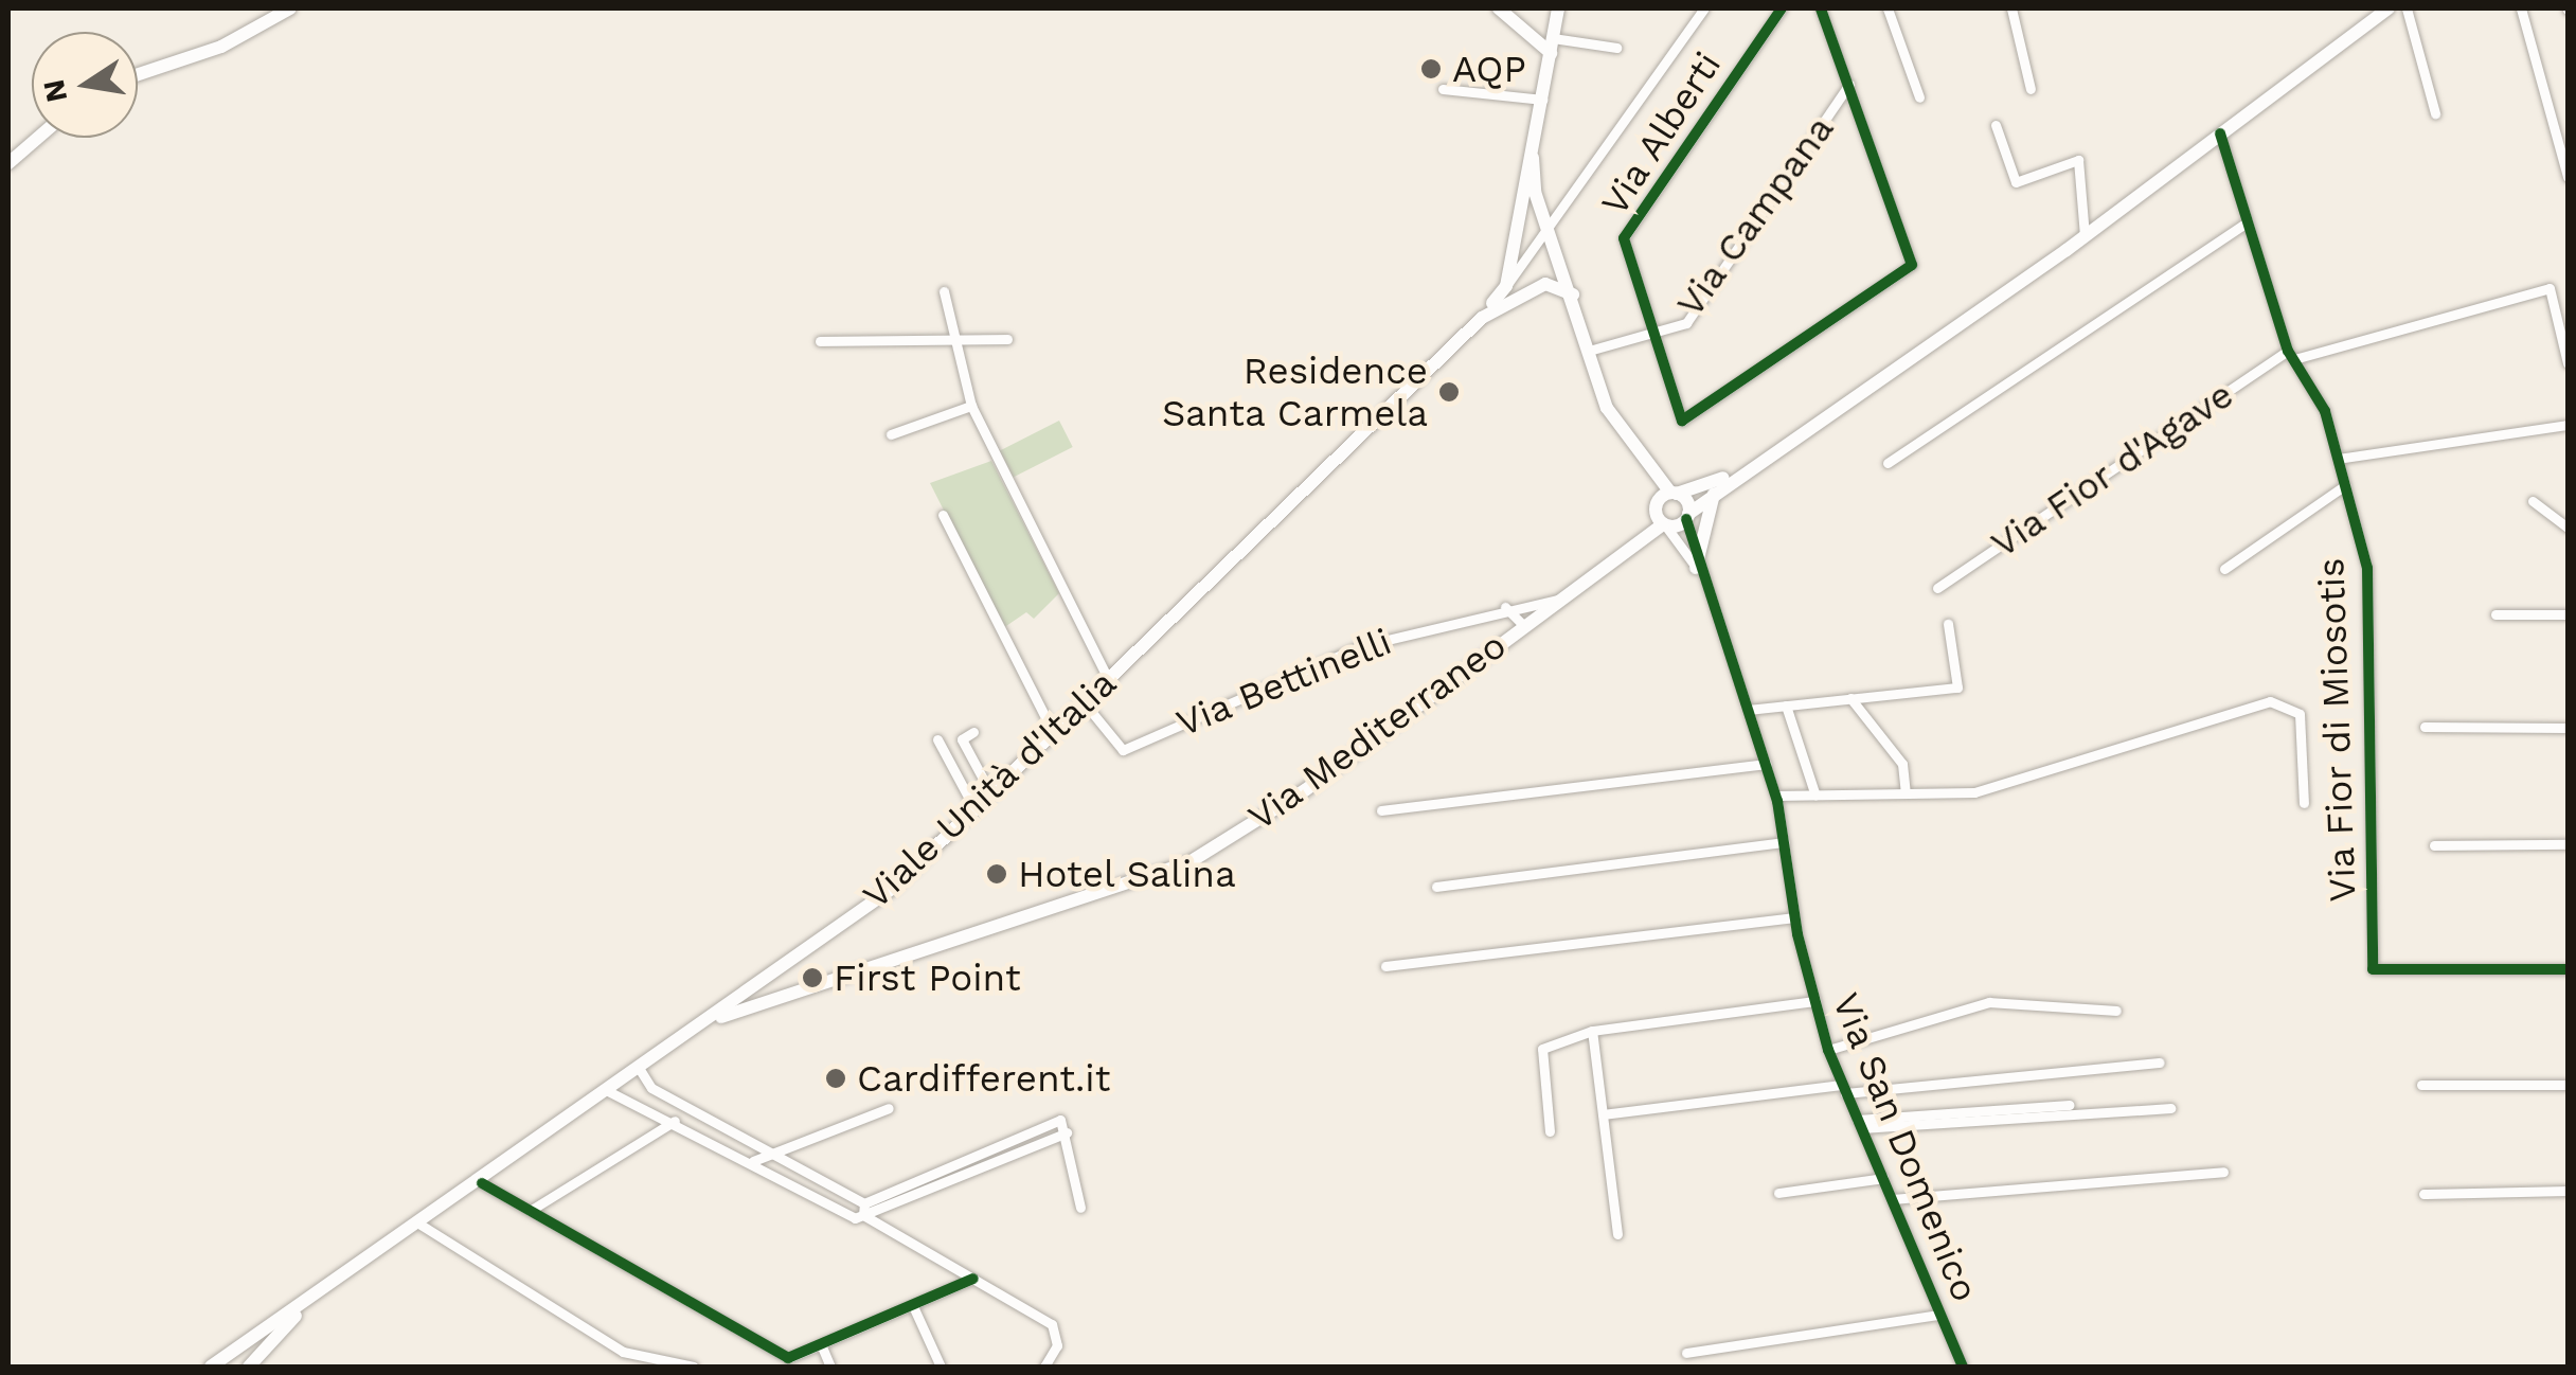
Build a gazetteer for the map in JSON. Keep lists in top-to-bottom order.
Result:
{
  "streets": {
    "main road": ["Via Mediterraneo", "Viale Unità d'Italia"],
    "street": [
      "Via Alberti",
      "Via Campana",
      "Via Fior d'Agave",
      "Via Bettinelli",
      "Via Fior di Miosotis",
      "Via San Domenico"
    ]
  },
  "crossings": [
    ["Via Alberti", "Via Campana"],
    ["Via Fior d'Agave", "Via Fior di Miosotis"],
    ["Via Bettinelli", "Via Mediterraneo"],
    ["Via Bettinelli", "Viale Unità d'Italia"],
    ["Via Mediterraneo", "Viale Unità d'Italia"],
    ["Via Mediterraneo", "Via San Domenico"]
  ],
  "places": [
    "AQP",
    "Residence Santa Carmela",
    "Hotel Salina",
    "First Point",
    "Cardifferent.it"
  ],
  "north": "left"
}
